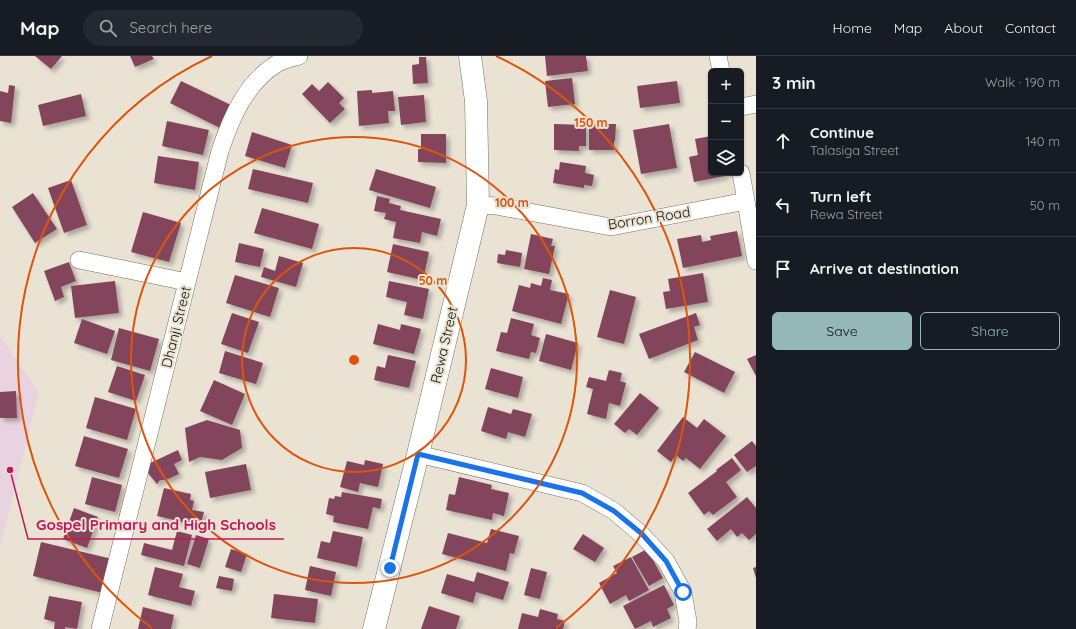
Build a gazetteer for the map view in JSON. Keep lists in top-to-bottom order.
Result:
{
  "streets": {
    "main road": ["Rewa Street"],
    "street": ["Borron Road", "Dhanji Street"]
  },
  "crossings": [
    ["Borron Road", "Rewa Street"]
  ],
  "places": ["Gospel Primary and High Schools"],
  "page": {
    "header": "Map",
    "search": "Search here",
    "nav": [
      "Home",
      "Map",
      "About",
      "Contact"
    ],
    "heading": ["3 min", "Walk · 190 m"],
    "map_buttons": ["+", "−"],
    "list": [
      ["Continue", "Talasiga Street", "140 m"],
      ["Turn left", "Rewa Street", "50 m"],
      "Arrive at destination"
    ],
    "buttons": ["Save", "Share"]
  },
  "rings": ["150 m", "100 m", "50 m"]
}
